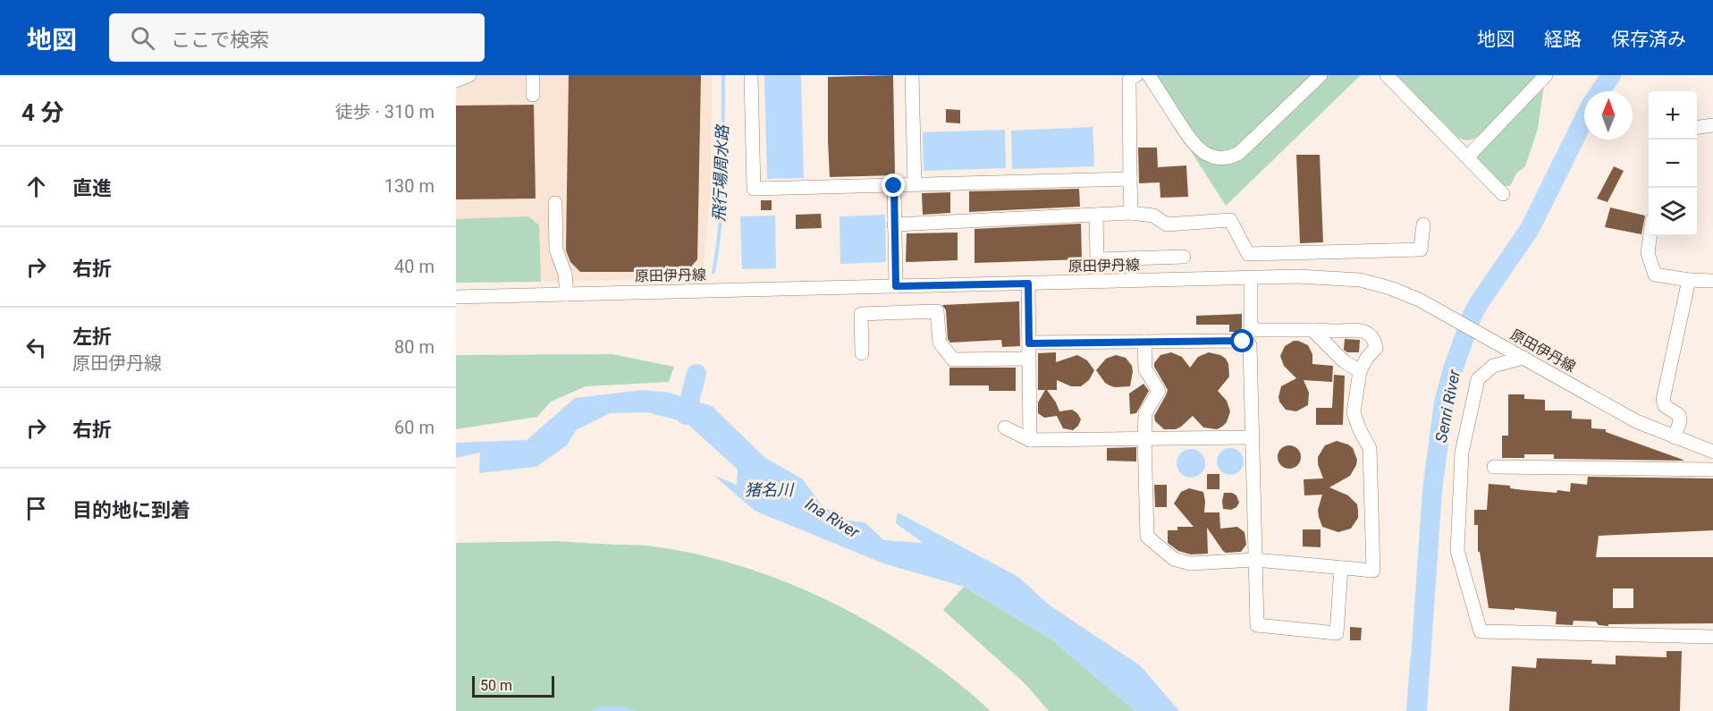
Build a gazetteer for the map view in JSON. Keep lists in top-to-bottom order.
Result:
{
  "streets": {
    "street": ["原田伊丹線"]
  },
  "water": [
    "飛行場周水路",
    "Senri River",
    "猪名川",
    "Ina River"
  ],
  "scale_bar": "50 m",
  "north": "top",
  "page": {
    "header": "地図",
    "search": "ここで検索",
    "nav": ["地図", "経路", "保存済み"],
    "heading": ["4 分", "徒歩 · 310 m"],
    "map_buttons": ["+", "−"],
    "list": [
      ["直進", "130 m"],
      ["右折", "40 m"],
      ["左折", "原田伊丹線", "80 m"],
      ["右折", "60 m"],
      "目的地に到着"
    ],
    "scale": "50 m"
  }
}
